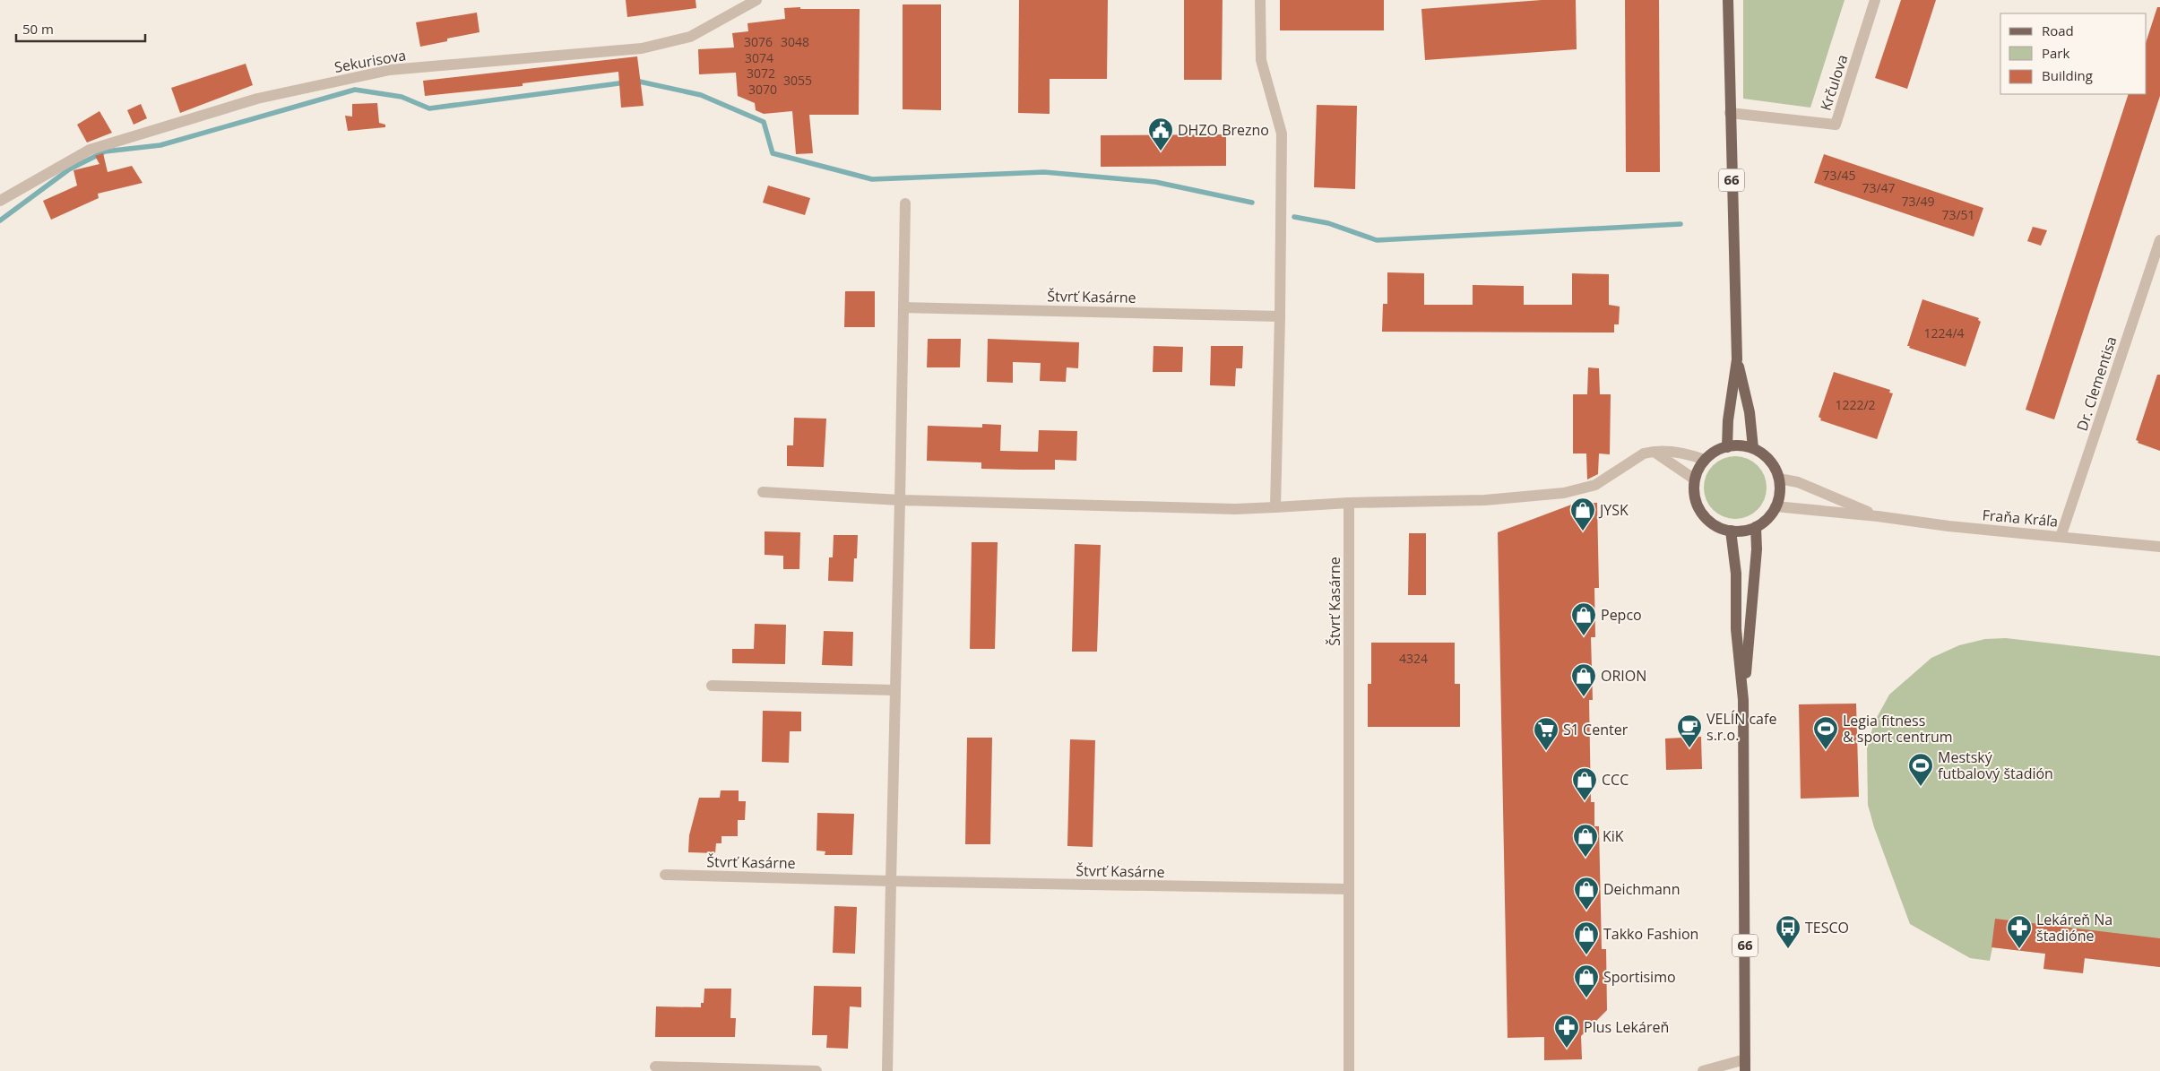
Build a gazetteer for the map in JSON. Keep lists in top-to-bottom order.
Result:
{
  "streets": {
    "main road": ["66"],
    "street": [
      "Sekurisova",
      "Krčulova",
      "Štvrť Kasárne",
      "Dr. Clementisa",
      "Fraňa Kráľa"
    ]
  },
  "crossings": [
    ["Krčulova", "66"],
    ["66", "Fraňa Kráľa"],
    ["Dr. Clementisa", "Fraňa Kráľa"]
  ],
  "places": {
    "public building": ["DHZO Brezno"],
    "shop": [
      "JYSK",
      "Pepco",
      "ORION",
      "CCC",
      "KiK",
      "Deichmann",
      "Takko Fashion",
      "Sportisimo"
    ],
    "cafe": ["VELÍN cafe s.r.o."],
    "sports": ["Legia fitness & sport centrum", "Mestský futbalový štadión"],
    "supermarket": ["S1 Center"],
    "bus stop": ["TESCO"],
    "pharmacy": ["Lekáreň Na štadióne", "Plus Lekáreň"]
  },
  "house_numbers": [
    "3076",
    "3048",
    "3074",
    "3072",
    "3055",
    "3070",
    "73/45",
    "73/47",
    "73/49",
    "73/51",
    "1224/4",
    "1222/2",
    "4324"
  ],
  "legend": ["Road", "Park", "Building"],
  "scale_bar": "50 m"
}
